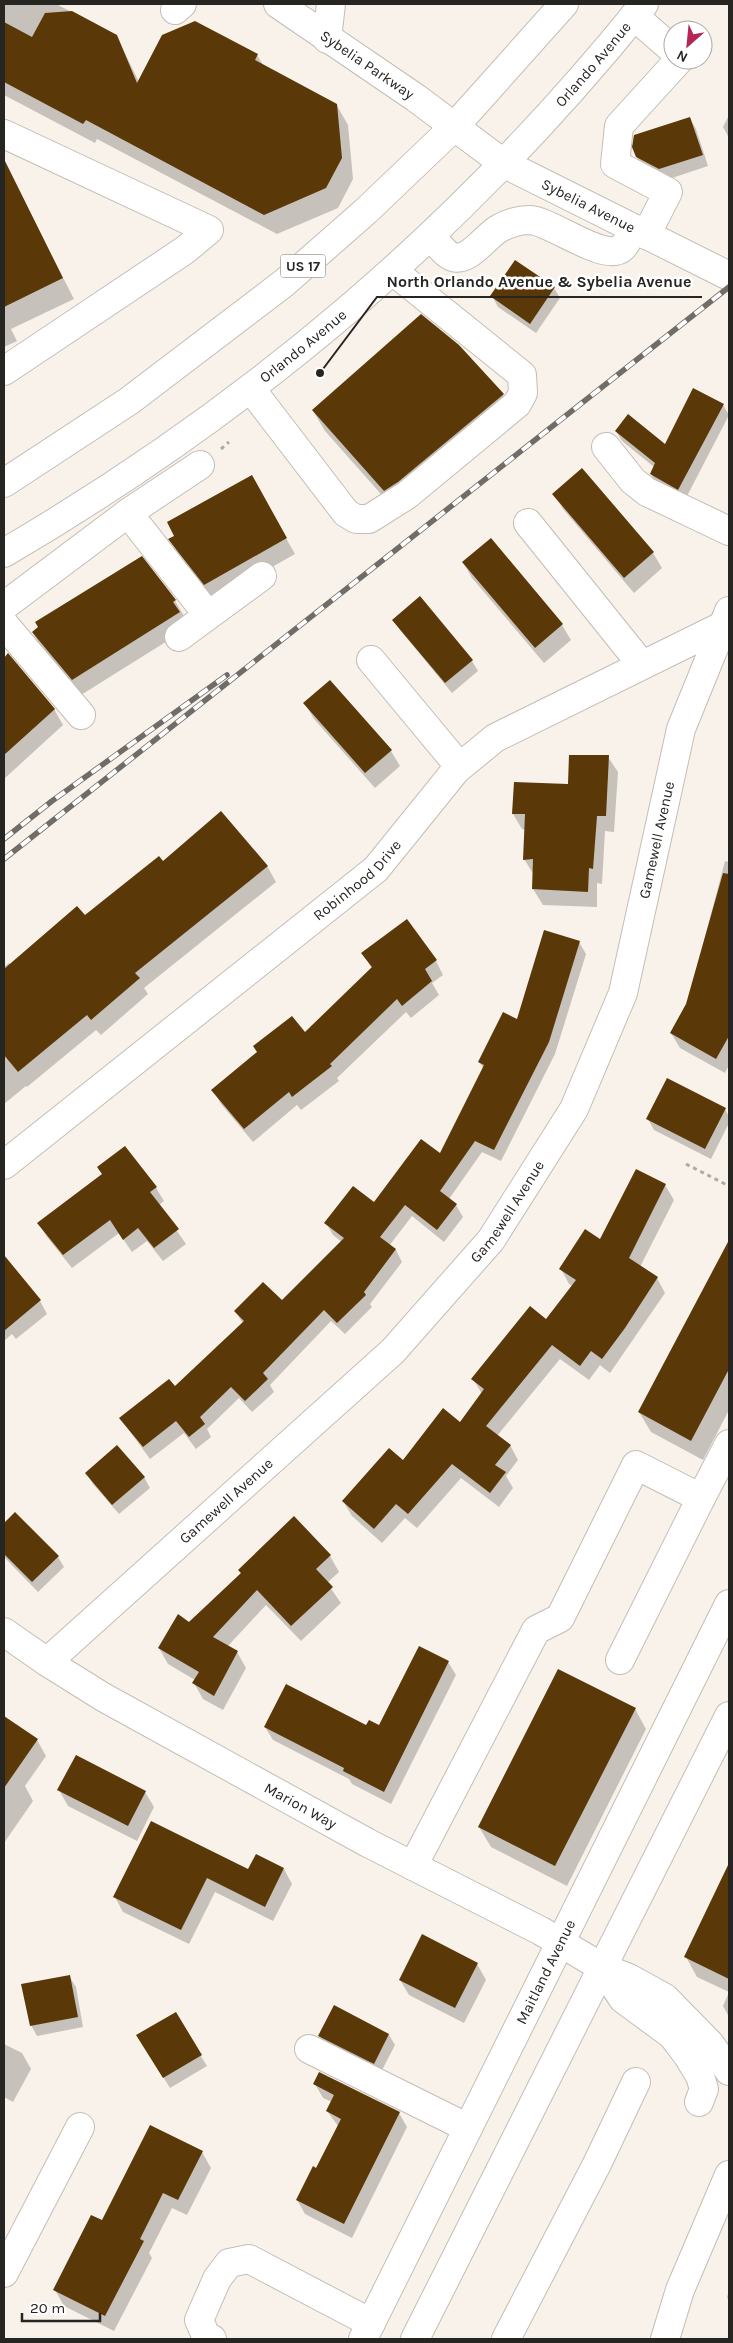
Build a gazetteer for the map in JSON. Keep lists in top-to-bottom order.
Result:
{
  "streets": {
    "street": [
      "Orlando Avenue",
      "Sybelia Parkway",
      "Sybelia Avenue",
      "US 17",
      "Gamewell Avenue",
      "Robinhood Drive",
      "Marion Way",
      "Maitland Avenue"
    ]
  },
  "crossings": [
    ["Orlando Avenue", "Sybelia Avenue"],
    ["Sybelia Parkway", "Sybelia Avenue"],
    ["Sybelia Parkway", "US 17"],
    ["Sybelia Avenue", "US 17"],
    ["Gamewell Avenue", "Robinhood Drive"],
    ["Gamewell Avenue", "Marion Way"],
    ["Marion Way", "Maitland Avenue"]
  ],
  "places": ["North Orlando Avenue & Sybelia Avenue"],
  "scale_bar": "20 m",
  "north": "bottom left"
}
